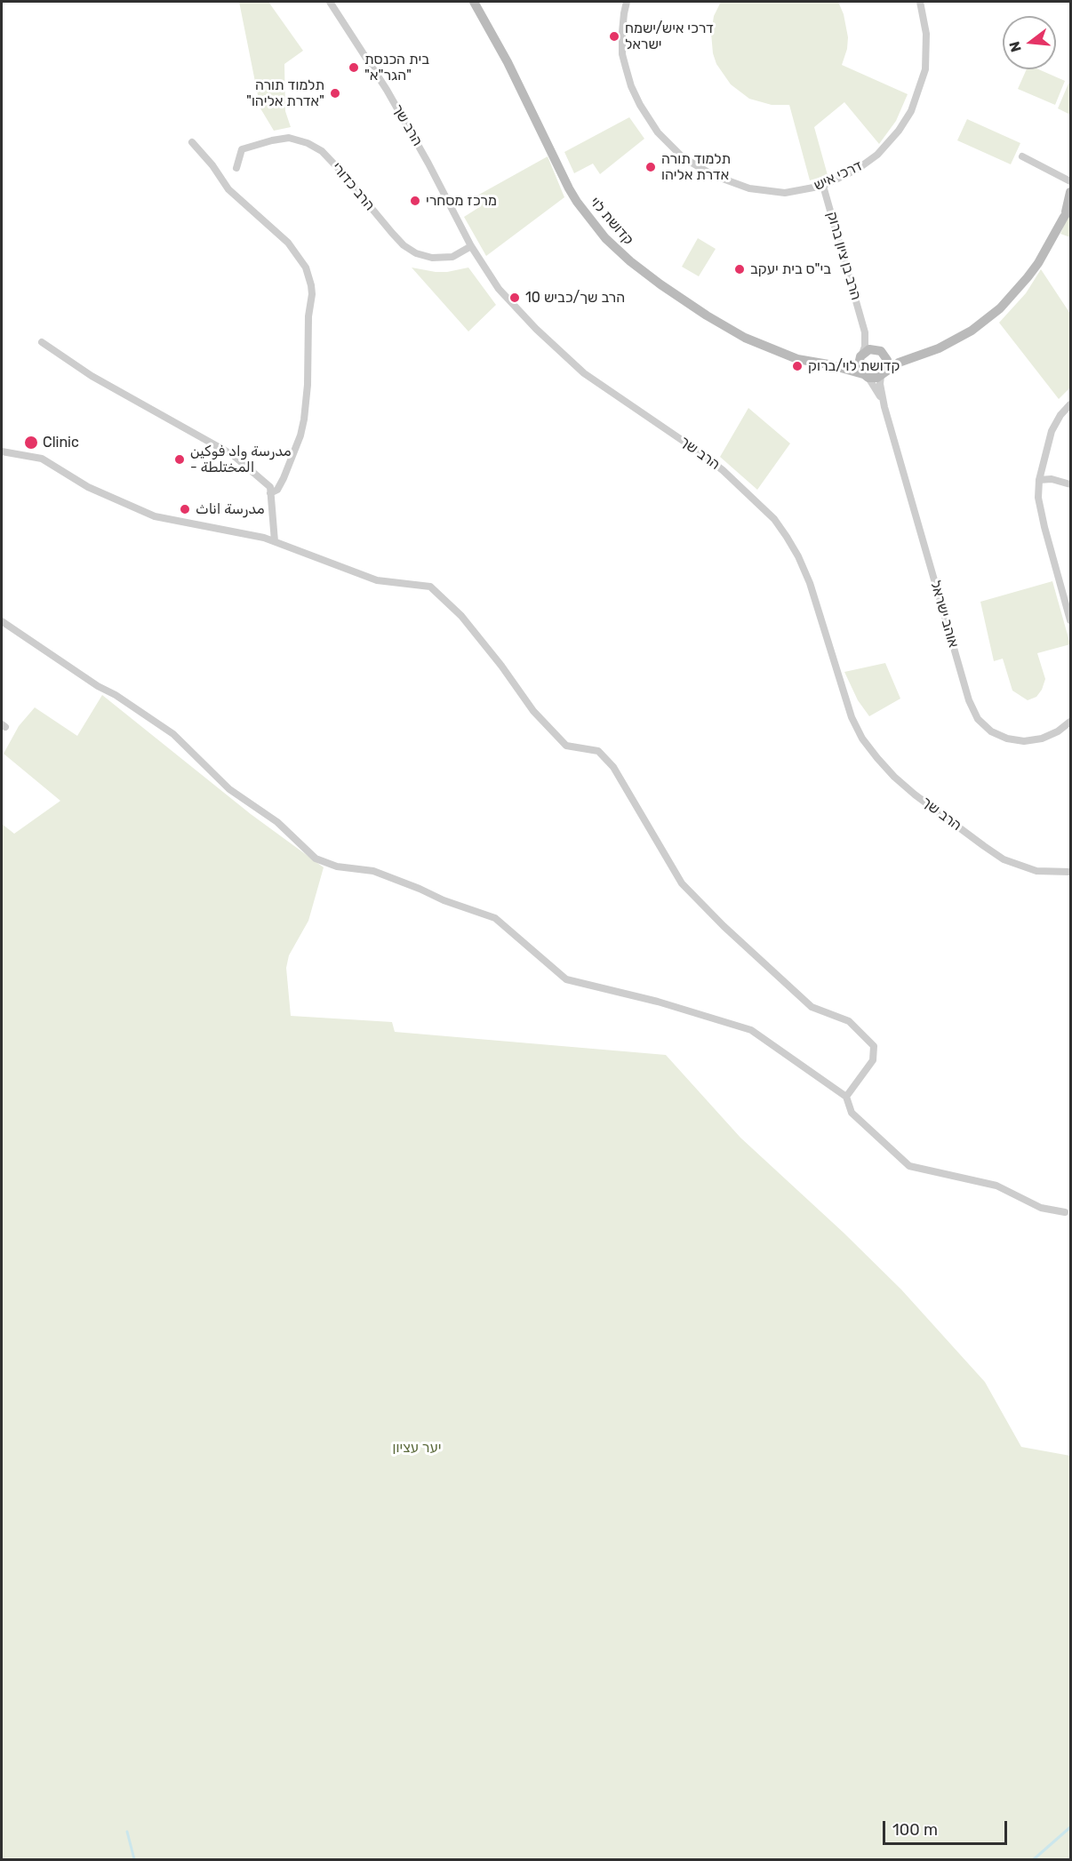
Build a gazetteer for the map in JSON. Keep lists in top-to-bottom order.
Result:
{
  "streets": {
    "street": [
      "הרב שך",
      "דרכי איש",
      "הרב כדורי",
      "קדושת לוי",
      "הרב בן ציון ברוק",
      "אוהב ישראל"
    ]
  },
  "crossings": [
    ["הרב שך", "הרב כדורי"],
    ["דרכי איש", "הרב בן ציון ברוק"],
    ["קדושת לוי", "הרב בן ציון ברוק"],
    ["קדושת לוי", "אוהב ישראל"],
    ["הרב בן ציון ברוק", "אוהב ישראל"]
  ],
  "parks": ["יער עציון"],
  "places": [
    "דרכי איש/ישמח ישראל",
    "בית הכנסת \"הגר\"א\"",
    "תלמוד תורה \"אדרת אליהו\"",
    "תלמוד תורה אדרת אליהו",
    "מרכז מסחרי",
    "בי\"ס בית יעקב",
    "הרב שך/כביש 10",
    "קדושת לוי/ברוק",
    "Clinic",
    "مدرسة واد فوكين - المختلطة",
    "مدرسة اناث"
  ],
  "scale_bar": "100 m",
  "north": "left"
}
